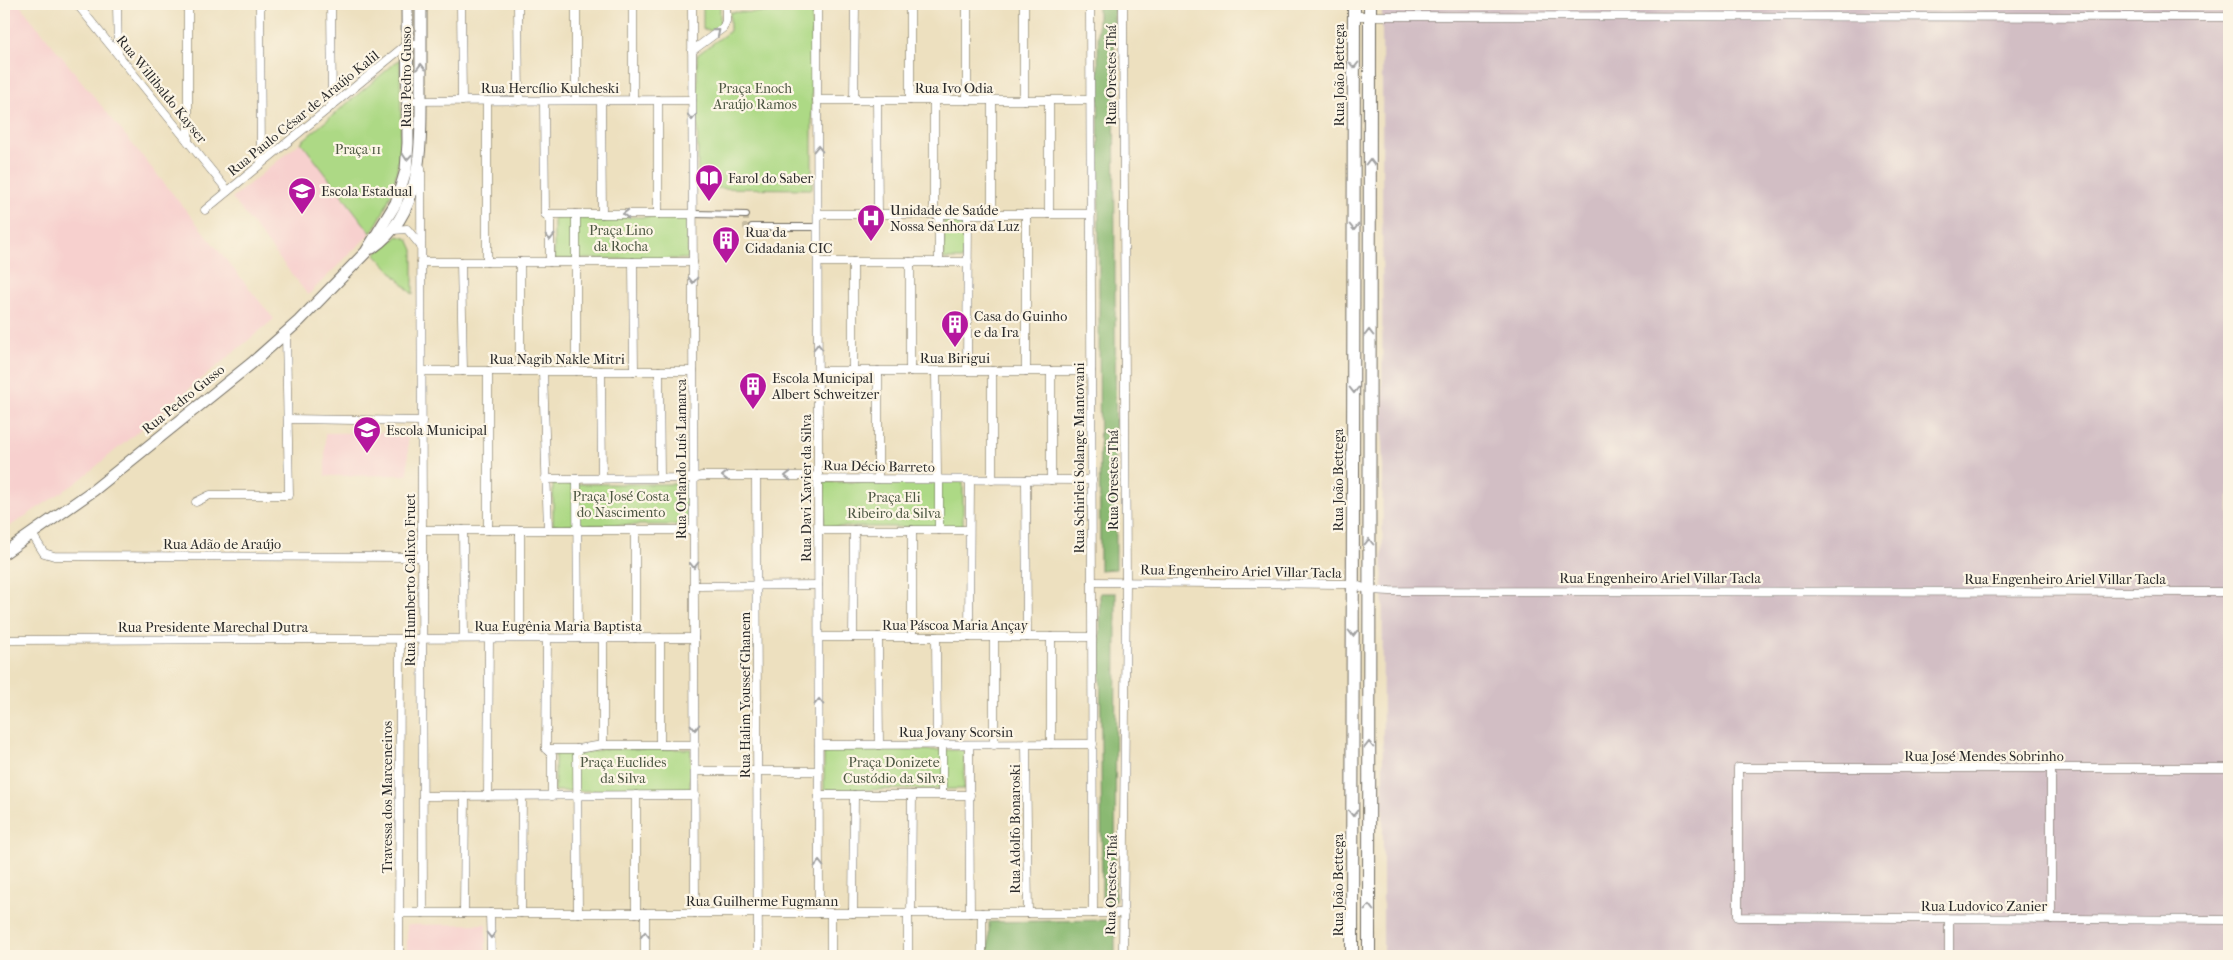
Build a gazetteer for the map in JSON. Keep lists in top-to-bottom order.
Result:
{
  "streets": {
    "main road": ["Rua João Bettega", "Rua Pedro Gusso"],
    "street": [
      "Rua Orestes Thá",
      "Rua Hercílio Kulcheski",
      "Rua Ivo Odia",
      "Rua Willibaldo Kayser",
      "Rua Paulo César de Araújo Kalil",
      "Rua Birigui",
      "Rua Nagib Nakle Mitri",
      "Rua Schirlei Solange Mantovani",
      "Rua Orlando Luís Lamarca",
      "Rua Décio Barreto",
      "Rua Davi Xavier da Silva",
      "Rua Adão de Araújo",
      "Rua Engenheiro Ariel Villar Tacla",
      "Rua Humberto Calixto Fruet",
      "Rua Páscoa Maria Ançay",
      "Rua Eugênia Maria Baptista",
      "Rua Presidente Marechal Dutra",
      "Rua Halim Youssef Ghanem",
      "Rua Jovany Scorsin",
      "Rua José Mendes Sobrinho",
      "Travessa dos Marceneiros",
      "Rua Adolfo Bonaroski",
      "Rua Guilherme Fugmann",
      "Rua Ludovico Zanier"
    ]
  },
  "crossings": [
    ["Rua Orestes Thá", "Rua Engenheiro Ariel Villar Tacla"],
    ["Rua Orestes Thá", "Rua Guilherme Fugmann"],
    ["Rua João Bettega", "Rua Engenheiro Ariel Villar Tacla"],
    ["Rua Pedro Gusso", "Rua Hercílio Kulcheski"],
    ["Rua Pedro Gusso", "Rua Paulo César de Araújo Kalil"],
    ["Rua Pedro Gusso", "Rua Adão de Araújo"],
    ["Rua Pedro Gusso", "Rua Humberto Calixto Fruet"],
    ["Rua Hercílio Kulcheski", "Rua Orlando Luís Lamarca"],
    ["Rua Ivo Odia", "Rua Schirlei Solange Mantovani"],
    ["Rua Ivo Odia", "Rua Davi Xavier da Silva"],
    ["Rua Willibaldo Kayser", "Rua Paulo César de Araújo Kalil"],
    ["Rua Birigui", "Rua Schirlei Solange Mantovani"],
    ["Rua Birigui", "Rua Davi Xavier da Silva"],
    ["Rua Nagib Nakle Mitri", "Rua Orlando Luís Lamarca"],
    ["Rua Nagib Nakle Mitri", "Rua Humberto Calixto Fruet"],
    ["Rua Schirlei Solange Mantovani", "Rua Décio Barreto"],
    ["Rua Schirlei Solange Mantovani", "Rua Engenheiro Ariel Villar Tacla"],
    ["Rua Schirlei Solange Mantovani", "Rua Páscoa Maria Ançay"],
    ["Rua Schirlei Solange Mantovani", "Rua Jovany Scorsin"],
    ["Rua Schirlei Solange Mantovani", "Rua Guilherme Fugmann"],
    ["Rua Orlando Luís Lamarca", "Rua Décio Barreto"],
    ["Rua Orlando Luís Lamarca", "Rua Eugênia Maria Baptista"],
    ["Rua Orlando Luís Lamarca", "Rua Guilherme Fugmann"],
    ["Rua Décio Barreto", "Rua Davi Xavier da Silva"],
    ["Rua Décio Barreto", "Rua Halim Youssef Ghanem"],
    ["Rua Davi Xavier da Silva", "Rua Páscoa Maria Ançay"],
    ["Rua Davi Xavier da Silva", "Rua Jovany Scorsin"],
    ["Rua Davi Xavier da Silva", "Rua Guilherme Fugmann"],
    ["Rua Adão de Araújo", "Rua Humberto Calixto Fruet"],
    ["Rua Humberto Calixto Fruet", "Rua Eugênia Maria Baptista"],
    ["Rua Humberto Calixto Fruet", "Rua Presidente Marechal Dutra"],
    ["Rua Humberto Calixto Fruet", "Rua Guilherme Fugmann"],
    ["Rua Eugênia Maria Baptista", "Rua Presidente Marechal Dutra"],
    ["Rua Presidente Marechal Dutra", "Travessa dos Marceneiros"],
    ["Rua Halim Youssef Ghanem", "Rua Guilherme Fugmann"],
    ["Rua Jovany Scorsin", "Rua Adolfo Bonaroski"],
    ["Rua José Mendes Sobrinho", "Rua Ludovico Zanier"],
    ["Travessa dos Marceneiros", "Rua Guilherme Fugmann"],
    ["Rua Adolfo Bonaroski", "Rua Guilherme Fugmann"]
  ],
  "parks": [
    "Praça Enoch Araújo Ramos",
    "Praça 11",
    "Praça Lino da Rocha",
    "Praça José Costa do Nascimento",
    "Praça Eli Ribeiro da Silva",
    "Praça Euclides da Silva",
    "Praça Donizete Custódio da Silva"
  ],
  "places": {
    "library": ["Farol do Saber"],
    "school or university": ["Escola Estadual", "Escola Municipal"],
    "hospital": ["Unidade de Saúde Nossa Senhora da Luz"],
    "building": ["Rua da Cidadania CIC", "Casa do Guinho e da Ira", "Escola Municipal Albert Schweitzer"]
  }
}
